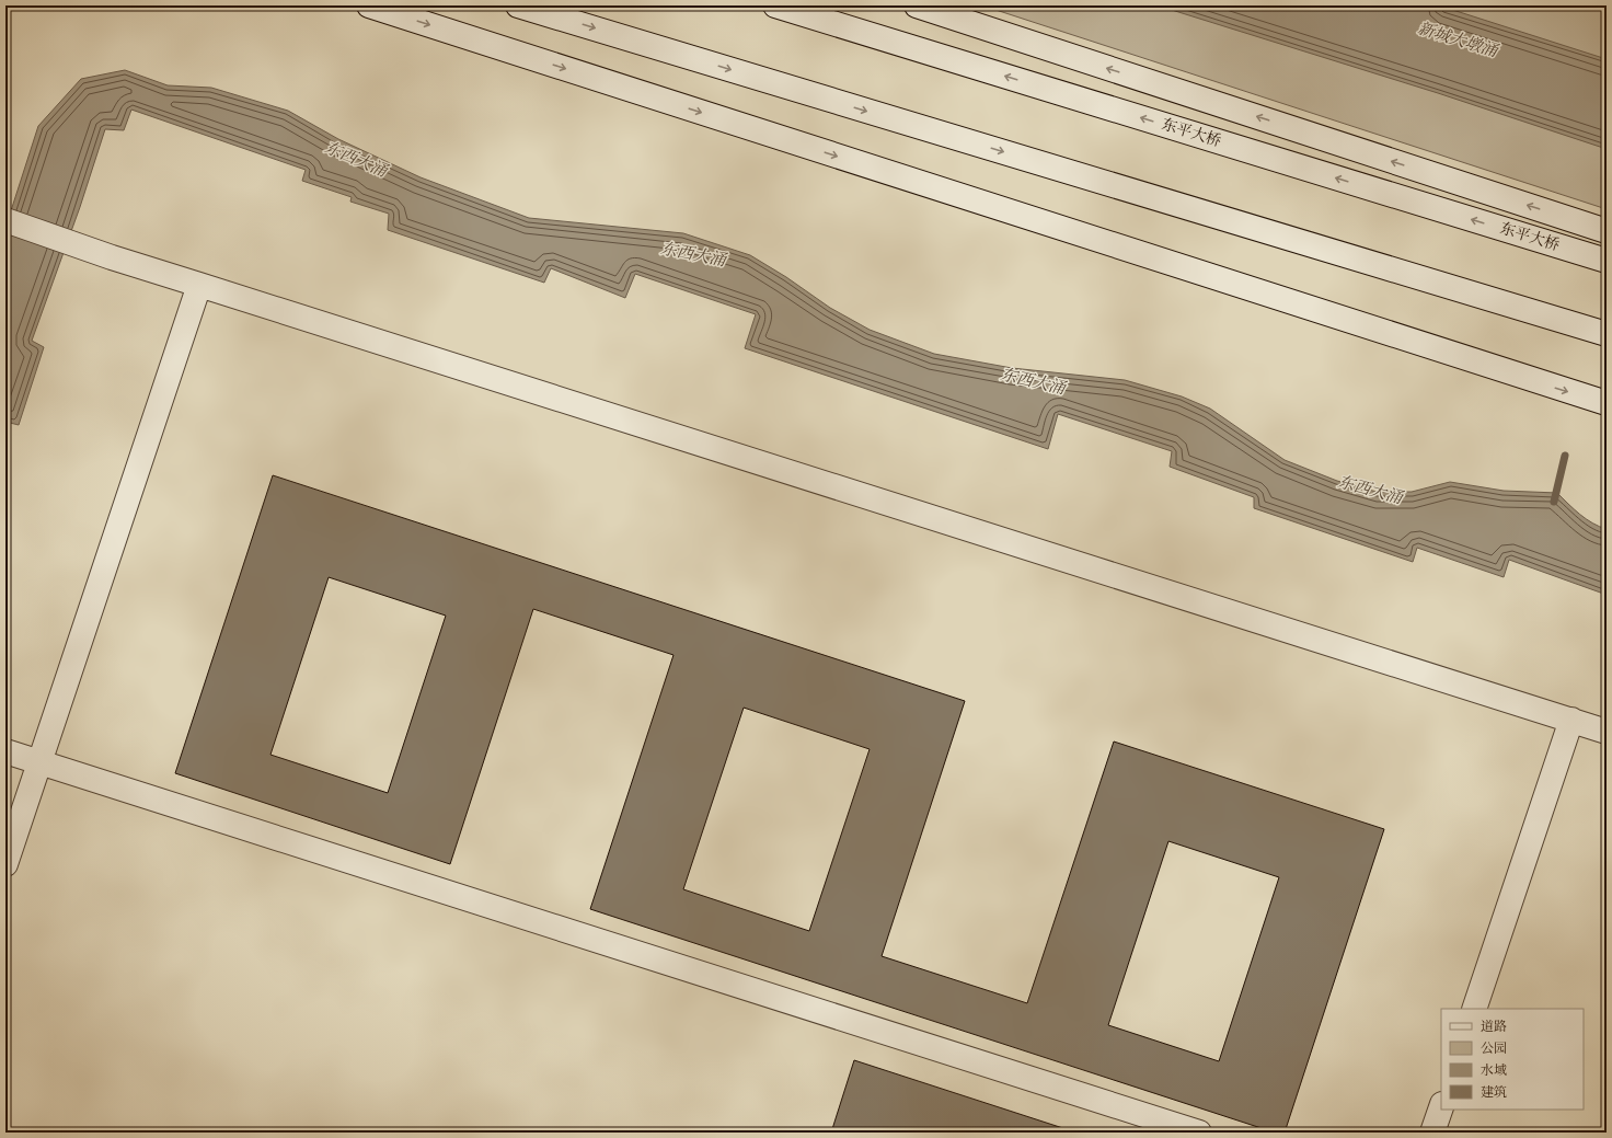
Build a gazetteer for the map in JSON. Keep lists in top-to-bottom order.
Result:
{
  "streets": {
    "main road": ["东平大桥"]
  },
  "water": ["新城大墩涌", "东西大涌"],
  "legend": [
    "道路",
    "公园",
    "水域",
    "建筑"
  ]
}
